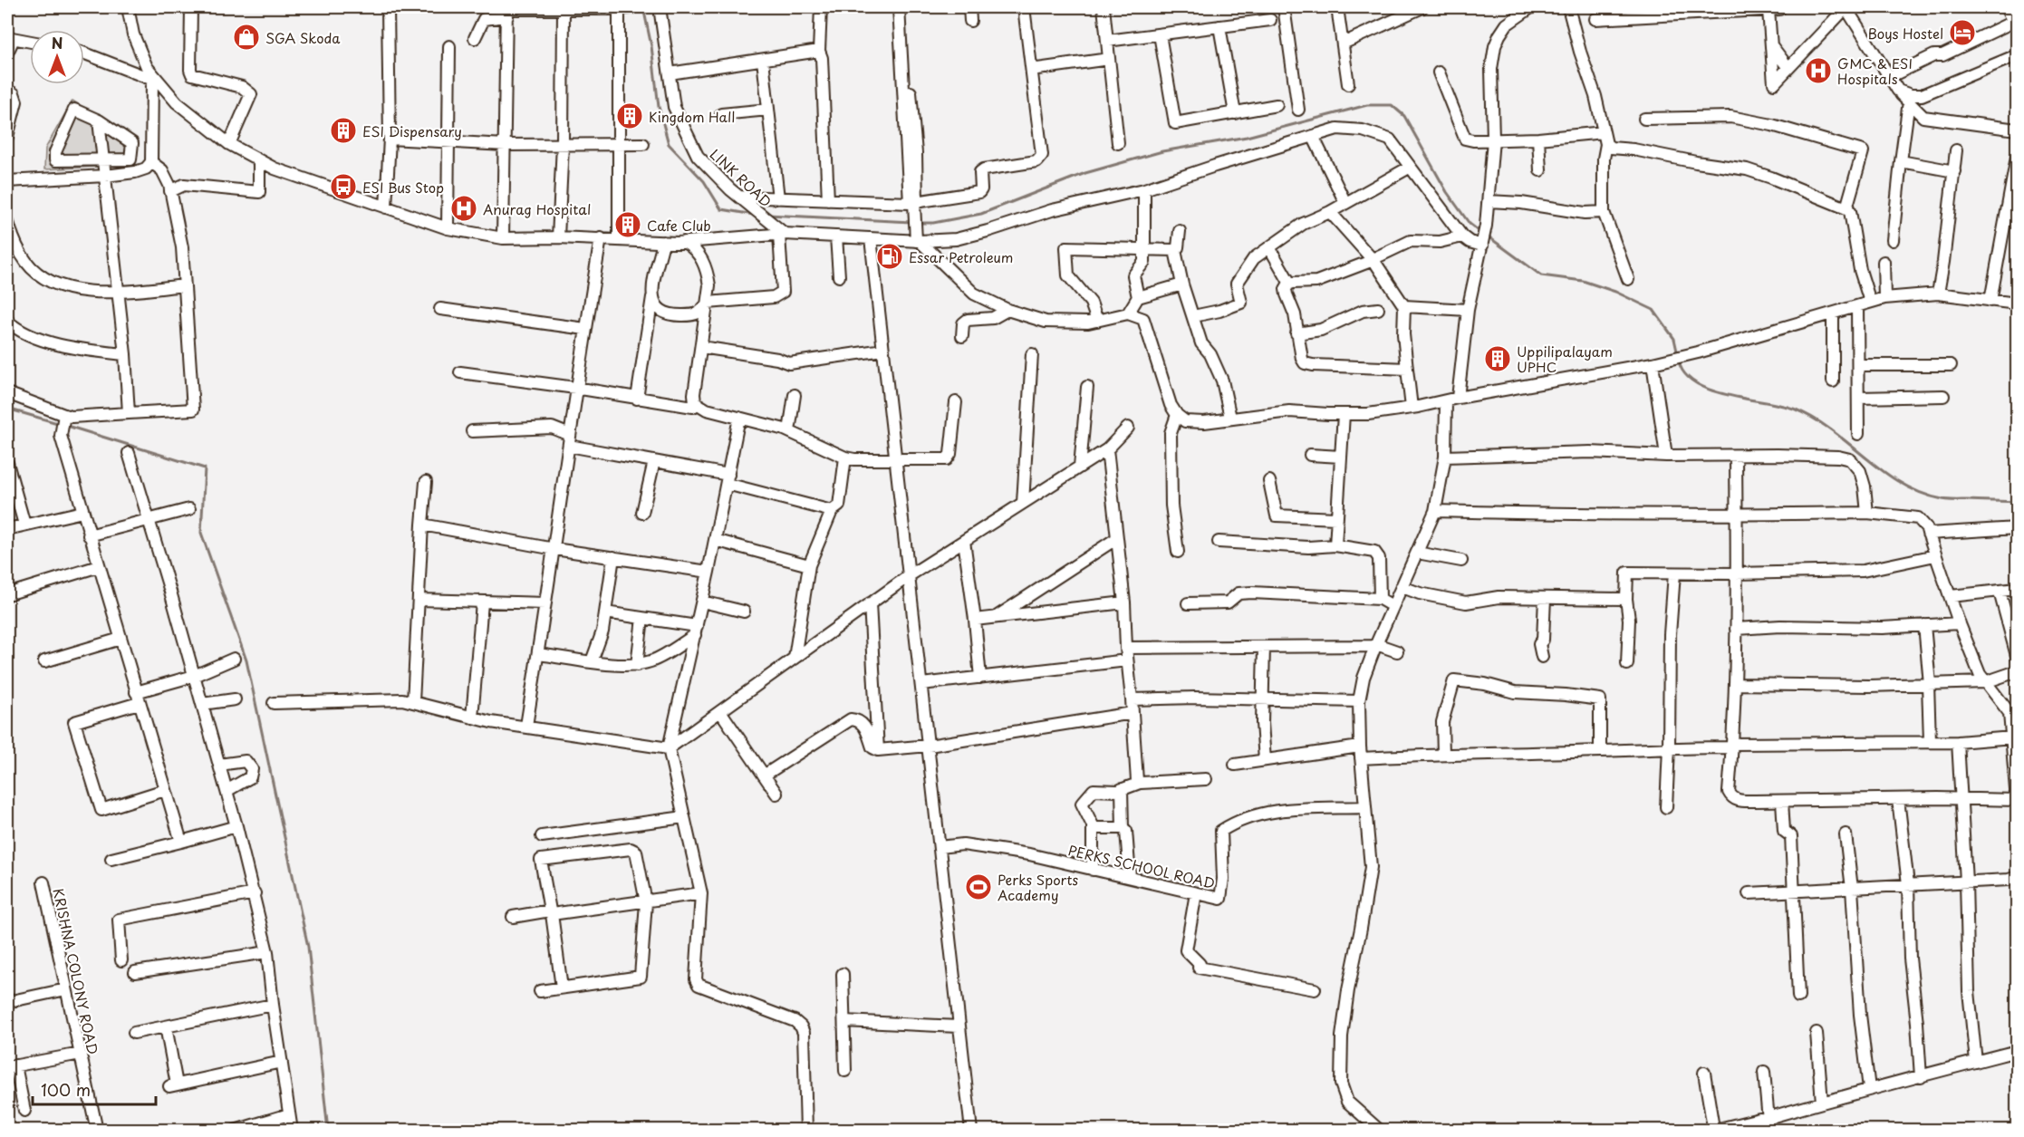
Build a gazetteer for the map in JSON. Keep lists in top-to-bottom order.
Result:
{
  "streets": {
    "street": ["LINK ROAD", "PERKS SCHOOL ROAD", "KRISHNA COLONY ROAD"]
  },
  "places": {
    "hotel": ["Boys Hostel"],
    "shop": ["SGA Skoda"],
    "hospital": ["GMC & ESI Hospitals", "Anurag Hospital"],
    "building": [
      "Kingdom Hall",
      "ESI Dispensary",
      "Cafe Club",
      "Uppilipalayam UPHC"
    ],
    "bus stop": ["ESI Bus Stop"],
    "fuel station": ["Essar Petroleum"],
    "sports": ["Perks Sports Academy"]
  },
  "scale_bar": "100 m",
  "north": "top"
}
